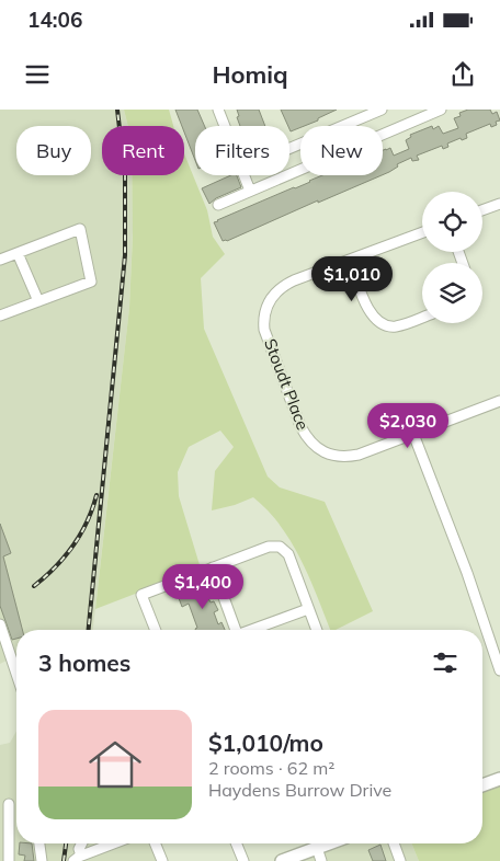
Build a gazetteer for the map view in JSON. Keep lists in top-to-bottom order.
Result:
{
  "streets": {
    "street": ["Stoudt Place"]
  },
  "page": {
    "status": "14:06",
    "header": "Homiq",
    "chip": [
      "Buy",
      "Rent",
      "Filters",
      "New"
    ],
    "price": ["$1,010", "$2,030", "$1,400"],
    "heading": "3 homes",
    "list": [
      {
        "name": "$1,010/mo",
        "note": "2 rooms · 62 m² · Haydens Burrow Drive"
      }
    ]
  }
}
